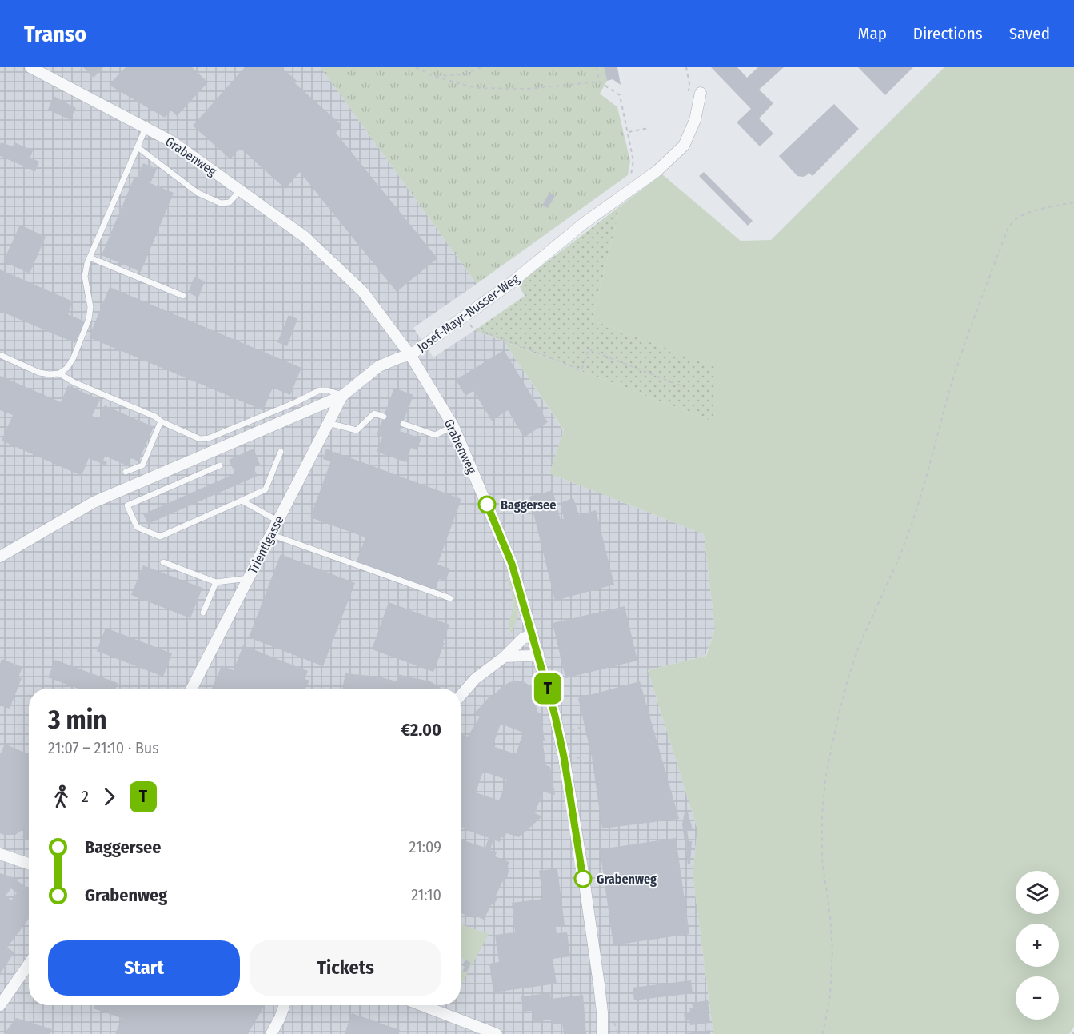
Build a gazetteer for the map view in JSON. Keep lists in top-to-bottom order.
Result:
{
  "streets": {
    "street": ["Grabenweg", "Josef-Mayr-Nusser-Weg", "Trientlgasse"]
  },
  "crossings": [
    ["Grabenweg", "Josef-Mayr-Nusser-Weg"],
    ["Josef-Mayr-Nusser-Weg", "Trientlgasse"]
  ],
  "places": ["Baggersee", "Grabenweg"],
  "lines": ["bus line T"],
  "page": {
    "header": "Transo",
    "nav": ["Map", "Directions", "Saved"],
    "on_map": "T",
    "heading": ["3 min", "21:07 – 21:10 · Bus", "€2.00"],
    "legs": ["2", "T"],
    "list": [
      {
        "name": "Baggersee",
        "value": "21:09"
      },
      {
        "name": "Grabenweg",
        "value": "21:10"
      }
    ],
    "map_buttons": ["+", "−"],
    "buttons": ["Start", "Tickets"]
  }
}
